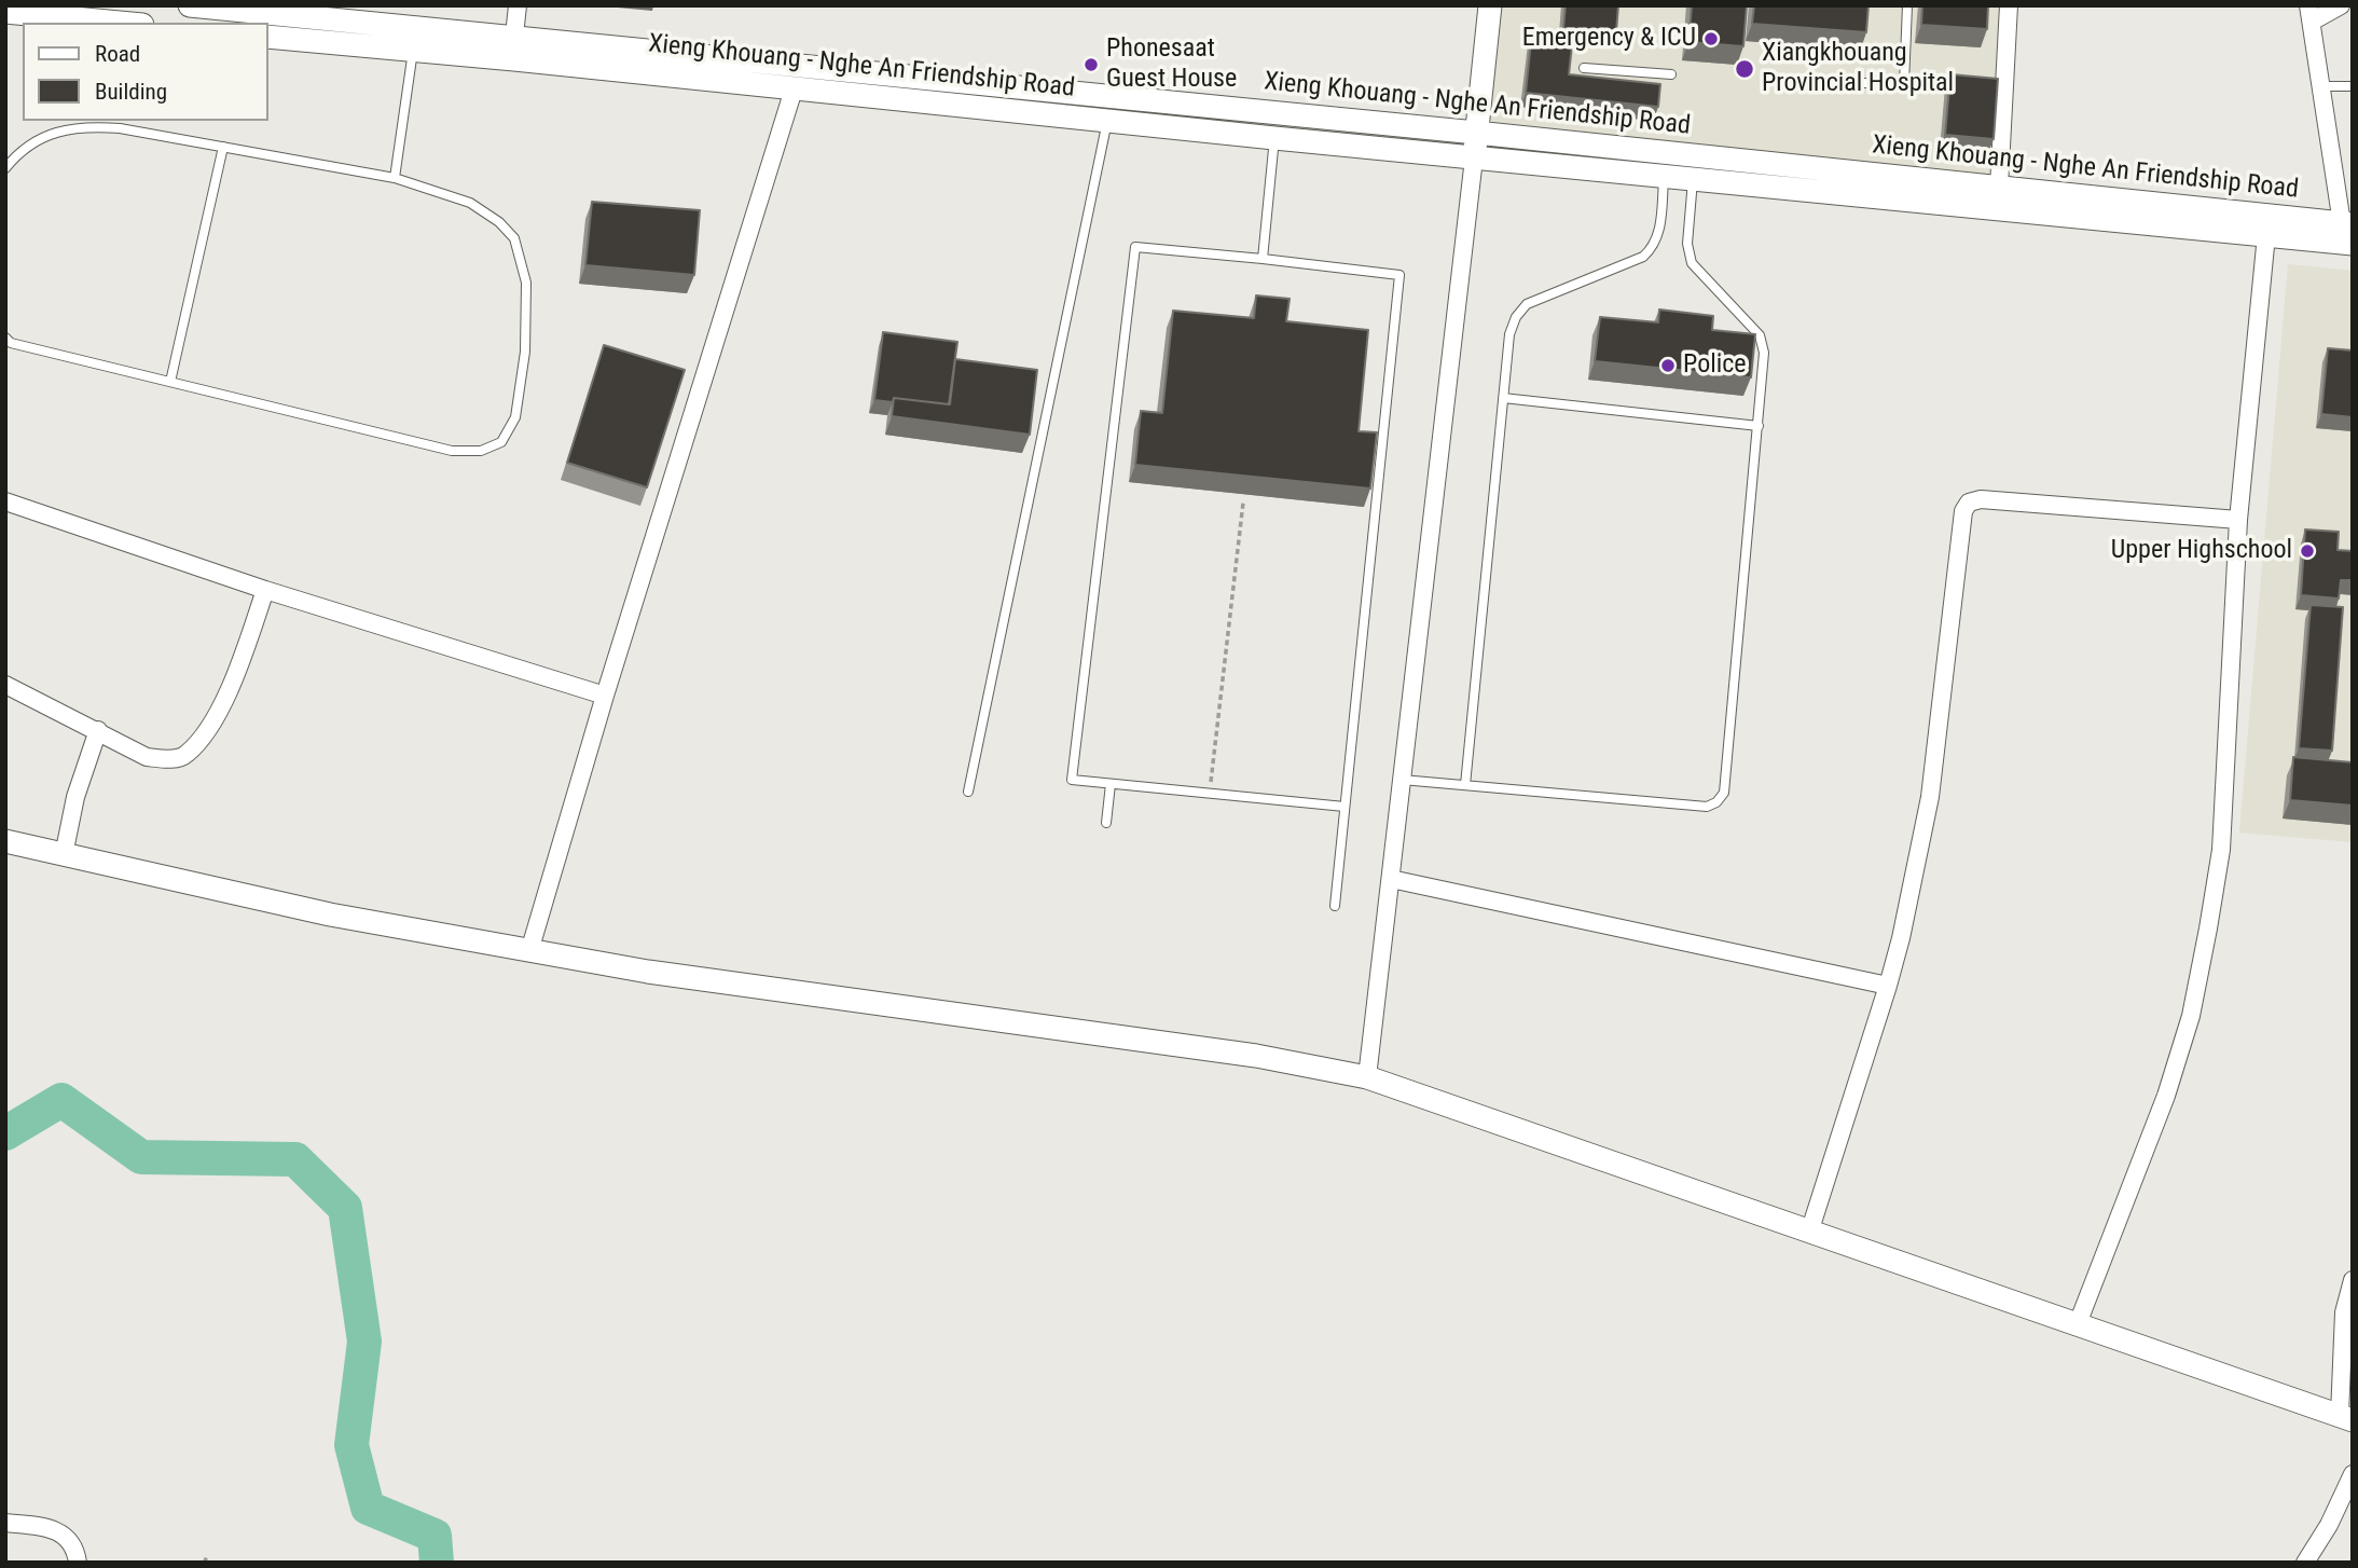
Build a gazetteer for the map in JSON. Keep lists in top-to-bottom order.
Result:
{
  "streets": {
    "street": ["Xieng Khouang - Nghe An Friendship Road"]
  },
  "places": [
    "Emergency & ICU",
    "Phonesaat Guest House",
    "Xiangkhouang Provincial Hospital",
    "Police",
    "Upper Highschool"
  ],
  "legend": ["Road", "Building"]
}
